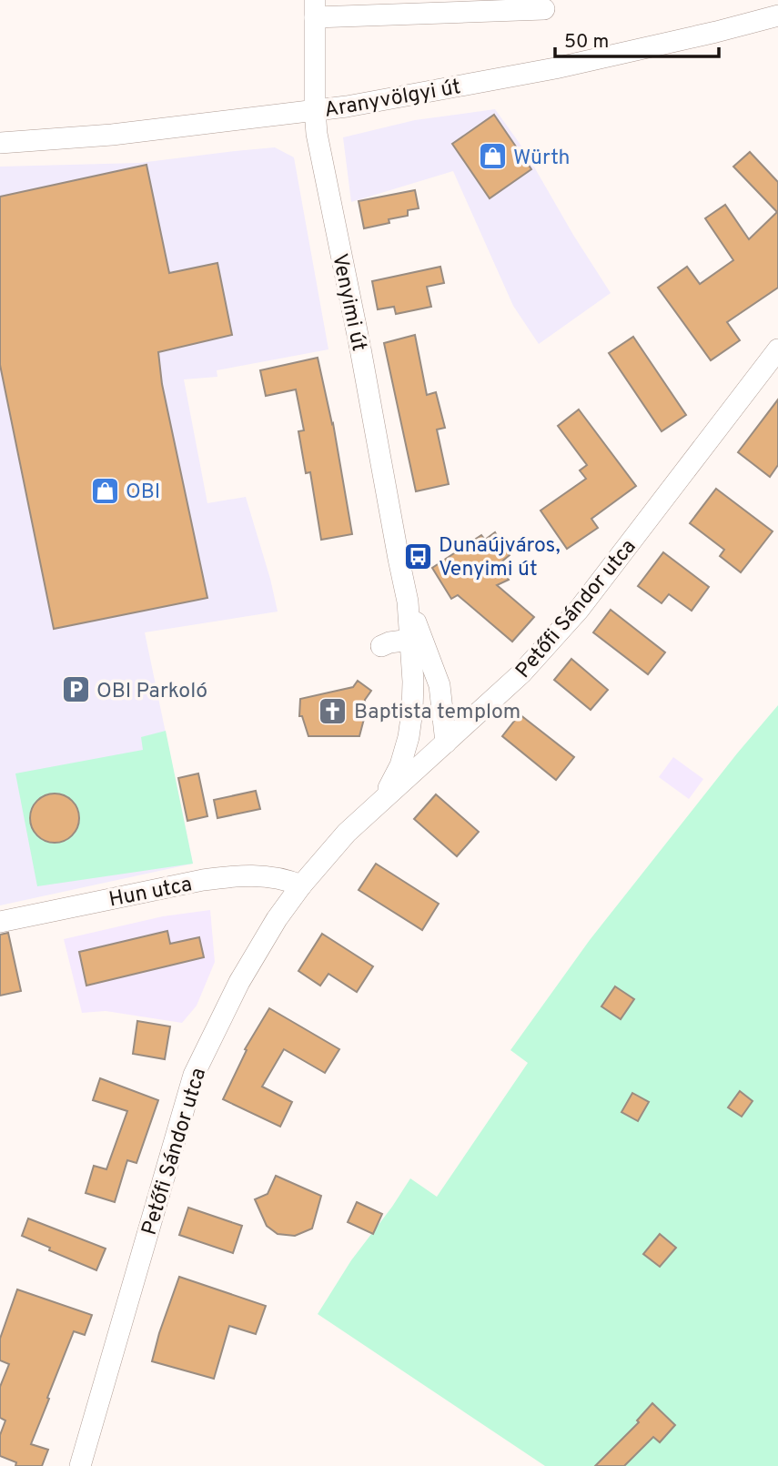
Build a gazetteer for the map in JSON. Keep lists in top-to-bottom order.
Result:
{
  "streets": {
    "street": [
      "Aranyvölgyi út",
      "Venyimi út",
      "Petőfi Sándor utca",
      "Hun utca"
    ]
  },
  "crossings": [
    ["Aranyvölgyi út", "Venyimi út"],
    ["Venyimi út", "Petőfi Sándor utca"],
    ["Petőfi Sándor utca", "Hun utca"]
  ],
  "places": {
    "shop": ["Würth", "OBI"],
    "bus stop": ["Dunaújváros, Venyimi út"],
    "parking": ["OBI Parkoló"],
    "church": ["Baptista templom"]
  },
  "scale_bar": "50 m"
}
